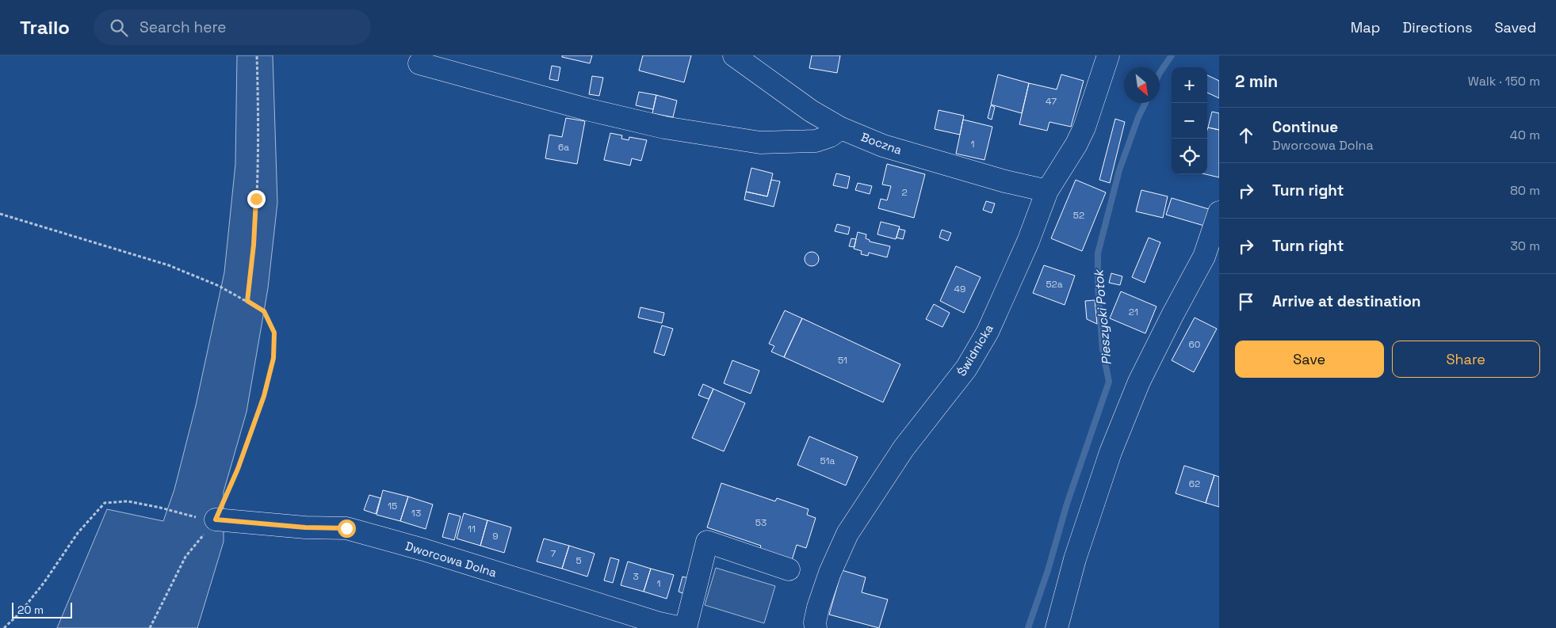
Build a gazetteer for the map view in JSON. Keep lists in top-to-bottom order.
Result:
{
  "streets": {
    "street": ["Boczna", "Świdnicka", "Dworcowa Dolna"]
  },
  "crossings": [
    ["Boczna", "Świdnicka"]
  ],
  "water": ["Pieszycki Potok"],
  "house_numbers": [
    "47",
    "1",
    "6a",
    "2",
    "52",
    "52a",
    "49",
    "21",
    "60",
    "51",
    "51a",
    "62",
    "15",
    "13",
    "53",
    "11",
    "9",
    "7",
    "5",
    "3",
    "1"
  ],
  "scale_bar": "20 m",
  "north": "bottom right",
  "page": {
    "header": "Trailo",
    "search": "Search here",
    "nav": ["Map", "Directions", "Saved"],
    "heading": ["2 min", "Walk · 150 m"],
    "map_buttons": ["+", "−"],
    "list": [
      ["Continue", "Dworcowa Dolna", "40 m"],
      ["Turn right", "80 m"],
      ["Turn right", "30 m"],
      "Arrive at destination"
    ],
    "buttons": ["Save", "Share"],
    "scale": "20 m"
  }
}
